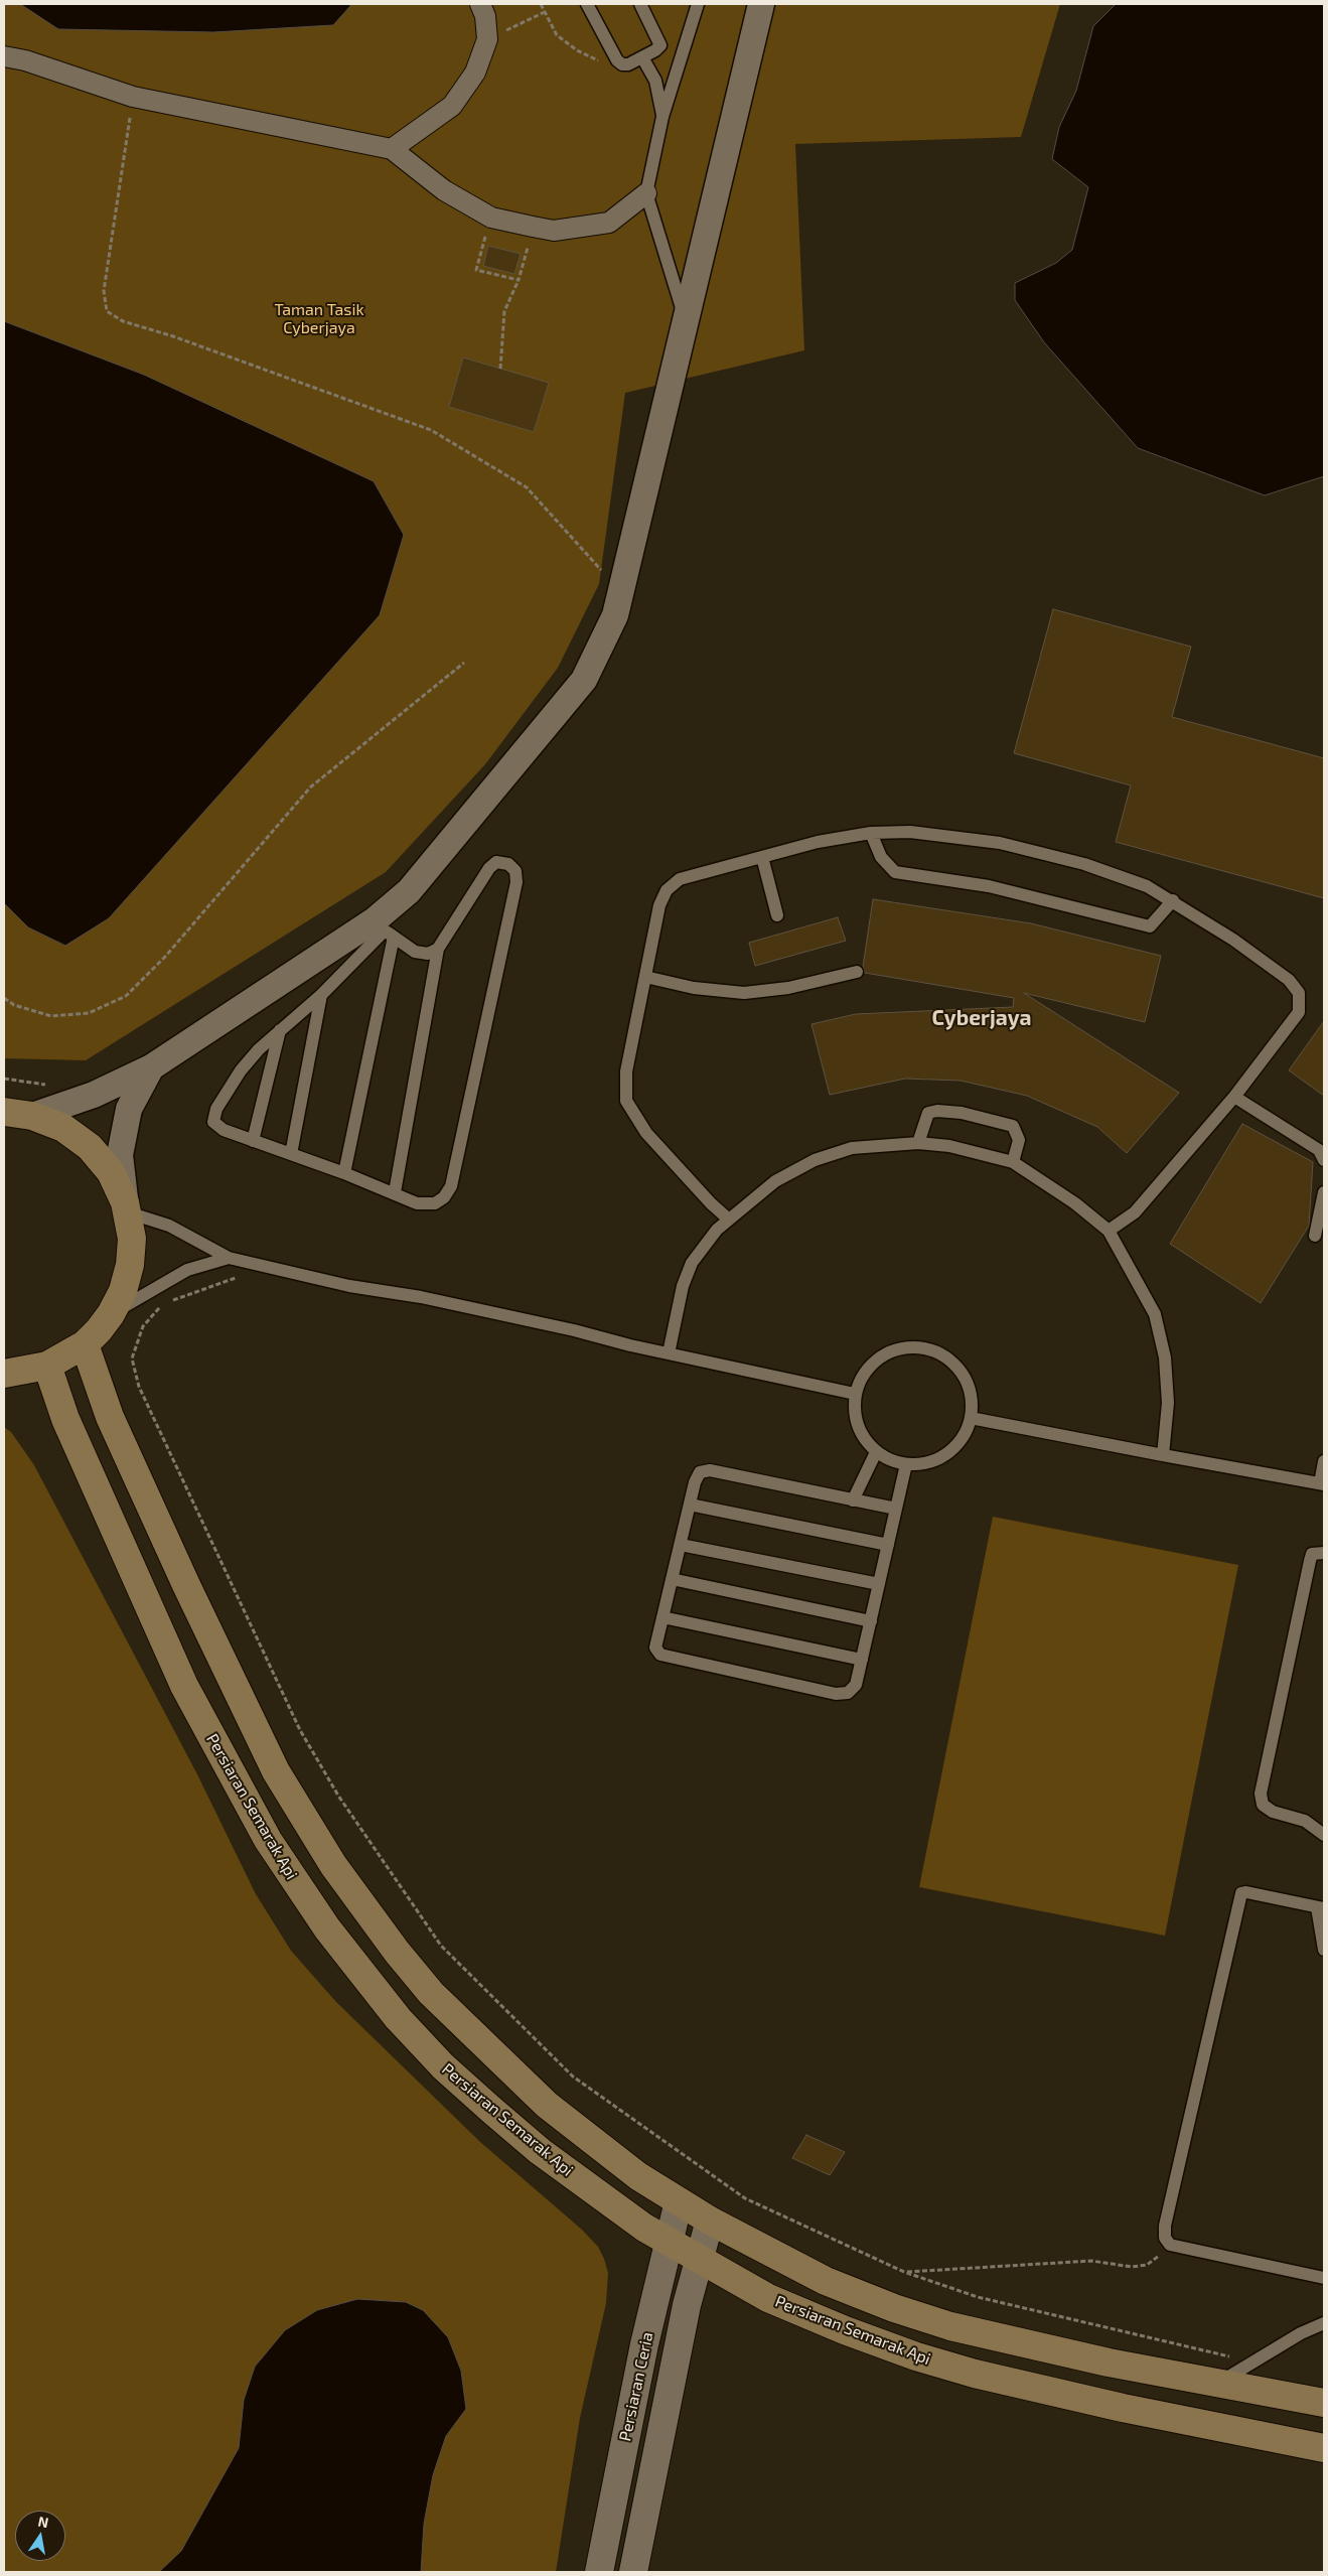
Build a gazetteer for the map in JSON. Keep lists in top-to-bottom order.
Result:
{
  "streets": {
    "main road": ["Persiaran Semarak Api"],
    "street": ["Persiaran Ceria"]
  },
  "crossings": [
    ["Persiaran Semarak Api", "Persiaran Ceria"]
  ],
  "districts": ["Cyberjaya"],
  "parks": ["Taman Tasik Cyberjaya"],
  "north": "top"
}
